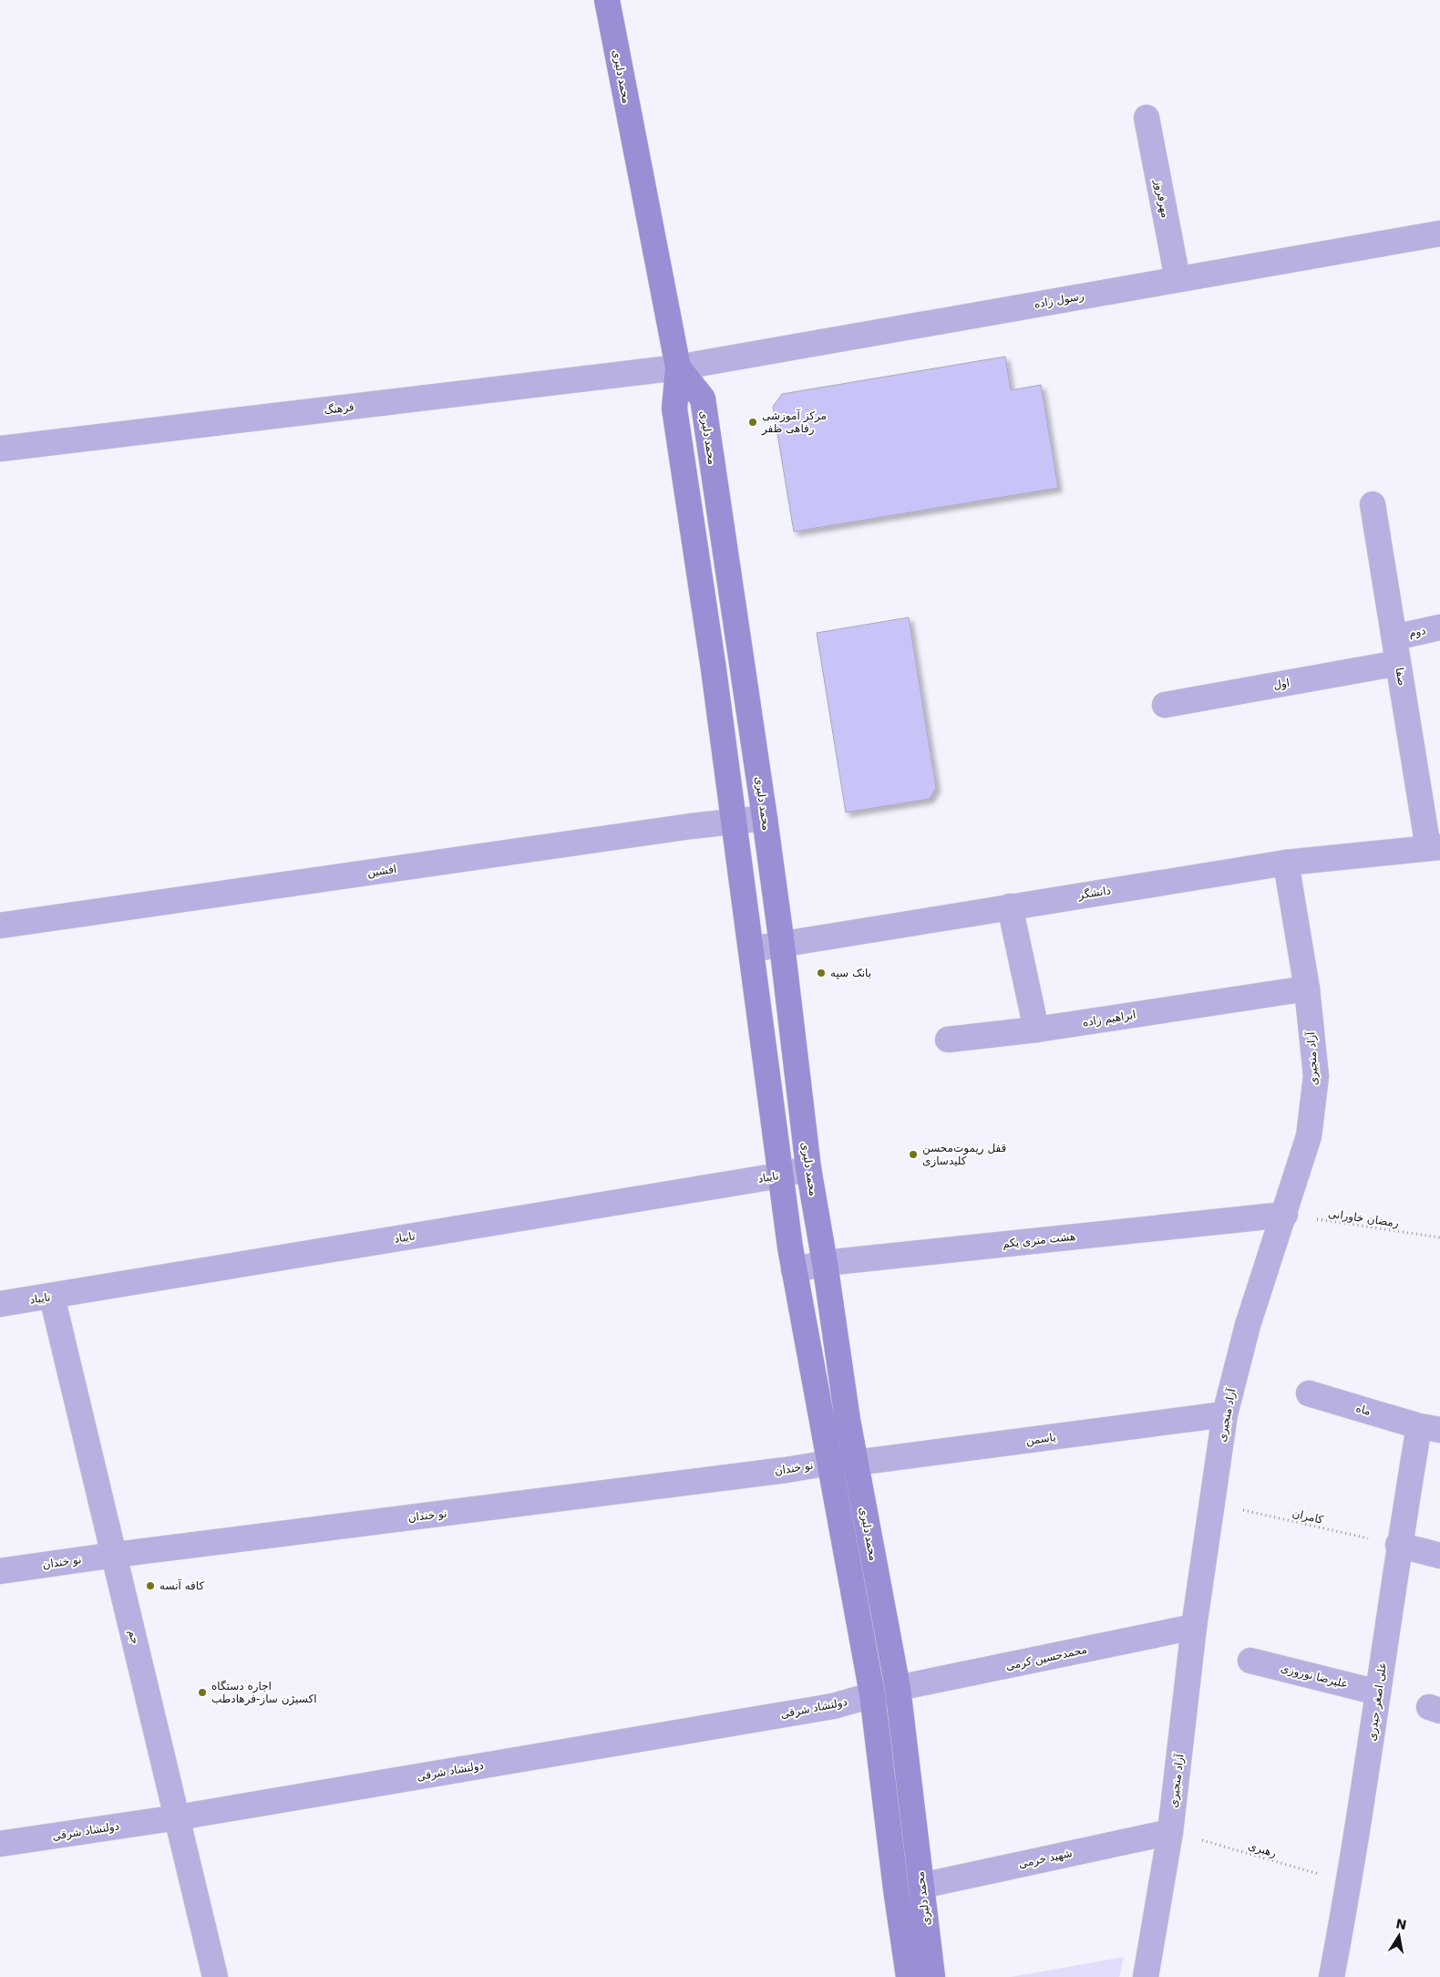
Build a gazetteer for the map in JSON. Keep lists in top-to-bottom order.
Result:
{
  "streets": {
    "main road": ["محمد دلیری"],
    "street": [
      "مهرفروز",
      "رسول زاده",
      "فرهنگ",
      "دوم",
      "صفا",
      "اول",
      "افشین",
      "دانشگر",
      "ابراهیم زاده",
      "آزاد منجیری",
      "تایباد",
      "هشت متری یکم",
      "ماه",
      "یاسمن",
      "نو خندان",
      "جم",
      "محمدحسین کرمی",
      "علیرضا نوروزی",
      "علی اصغر حیدری",
      "دولتشاد شرقی",
      "شهید خرمی"
    ],
    "path": ["رمضان خاورانی", "کامران", "رهبری"]
  },
  "crossings": [
    ["محمد دلیری", "رسول زاده"],
    ["محمد دلیری", "فرهنگ"],
    ["محمد دلیری", "افشین"],
    ["محمد دلیری", "دانشگر"],
    ["محمد دلیری", "تایباد"],
    ["محمد دلیری", "هشت متری یکم"],
    ["محمد دلیری", "یاسمن"],
    ["محمد دلیری", "نو خندان"],
    ["محمد دلیری", "محمدحسین کرمی"],
    ["محمد دلیری", "دولتشاد شرقی"],
    ["محمد دلیری", "شهید خرمی"],
    ["مهرفروز", "رسول زاده"],
    ["رسول زاده", "فرهنگ"],
    ["دوم", "صفا"],
    ["صفا", "اول"],
    ["صفا", "دانشگر"],
    ["دانشگر", "آزاد منجیری"],
    ["ابراهیم زاده", "آزاد منجیری"],
    ["آزاد منجیری", "رمضان خاورانی"],
    ["آزاد منجیری", "هشت متری یکم"],
    ["آزاد منجیری", "یاسمن"],
    ["آزاد منجیری", "کامران"],
    ["آزاد منجیری", "محمدحسین کرمی"],
    ["آزاد منجیری", "رهبری"],
    ["آزاد منجیری", "شهید خرمی"],
    ["تایباد", "جم"],
    ["رمضان خاورانی", "هشت متری یکم"],
    ["ماه", "علی اصغر حیدری"],
    ["یاسمن", "نو خندان"],
    ["نو خندان", "جم"],
    ["کامران", "علی اصغر حیدری"],
    ["جم", "دولتشاد شرقی"],
    ["محمدحسین کرمی", "دولتشاد شرقی"],
    ["علیرضا نوروزی", "علی اصغر حیدری"],
    ["علی اصغر حیدری", "رهبری"],
    ["رهبری", "شهید خرمی"]
  ],
  "places": [
    "مرکز آموزشی رفاهی ظفر",
    "بانک سپه",
    "قفل ریموت‌محسن کلیدسازی",
    "کافه آنسه",
    "اجاره دستگاه اکسیژن ساز-فرهادطب"
  ],
  "north": "top"
}
